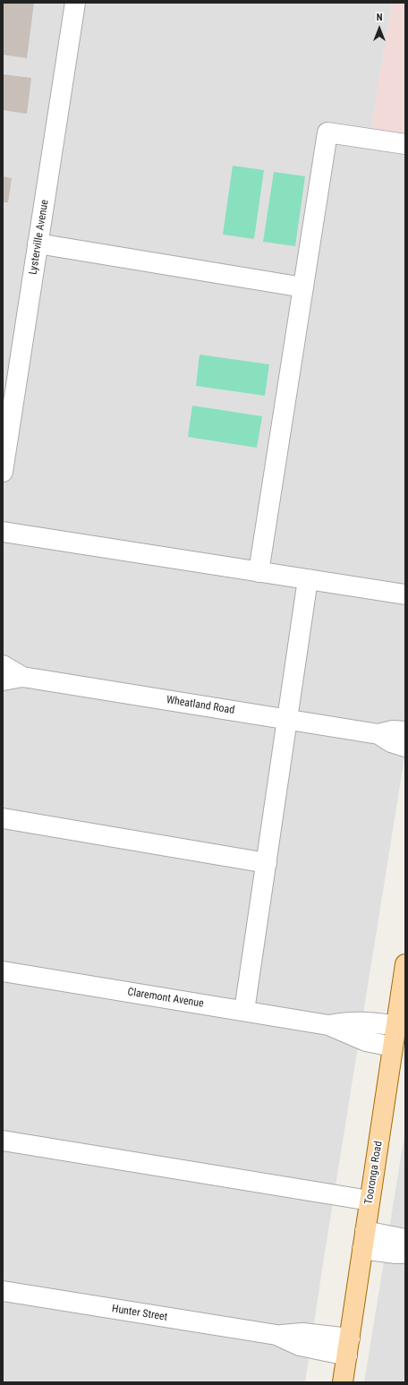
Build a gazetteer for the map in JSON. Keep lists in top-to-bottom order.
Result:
{
  "streets": {
    "main road": ["Tooronga Road"],
    "street": [
      "Lysterville Avenue",
      "Wheatland Road",
      "Claremont Avenue",
      "Hunter Street"
    ]
  },
  "crossings": [
    ["Claremont Avenue", "Tooronga Road"],
    ["Tooronga Road", "Hunter Street"]
  ],
  "north": "top"
}
